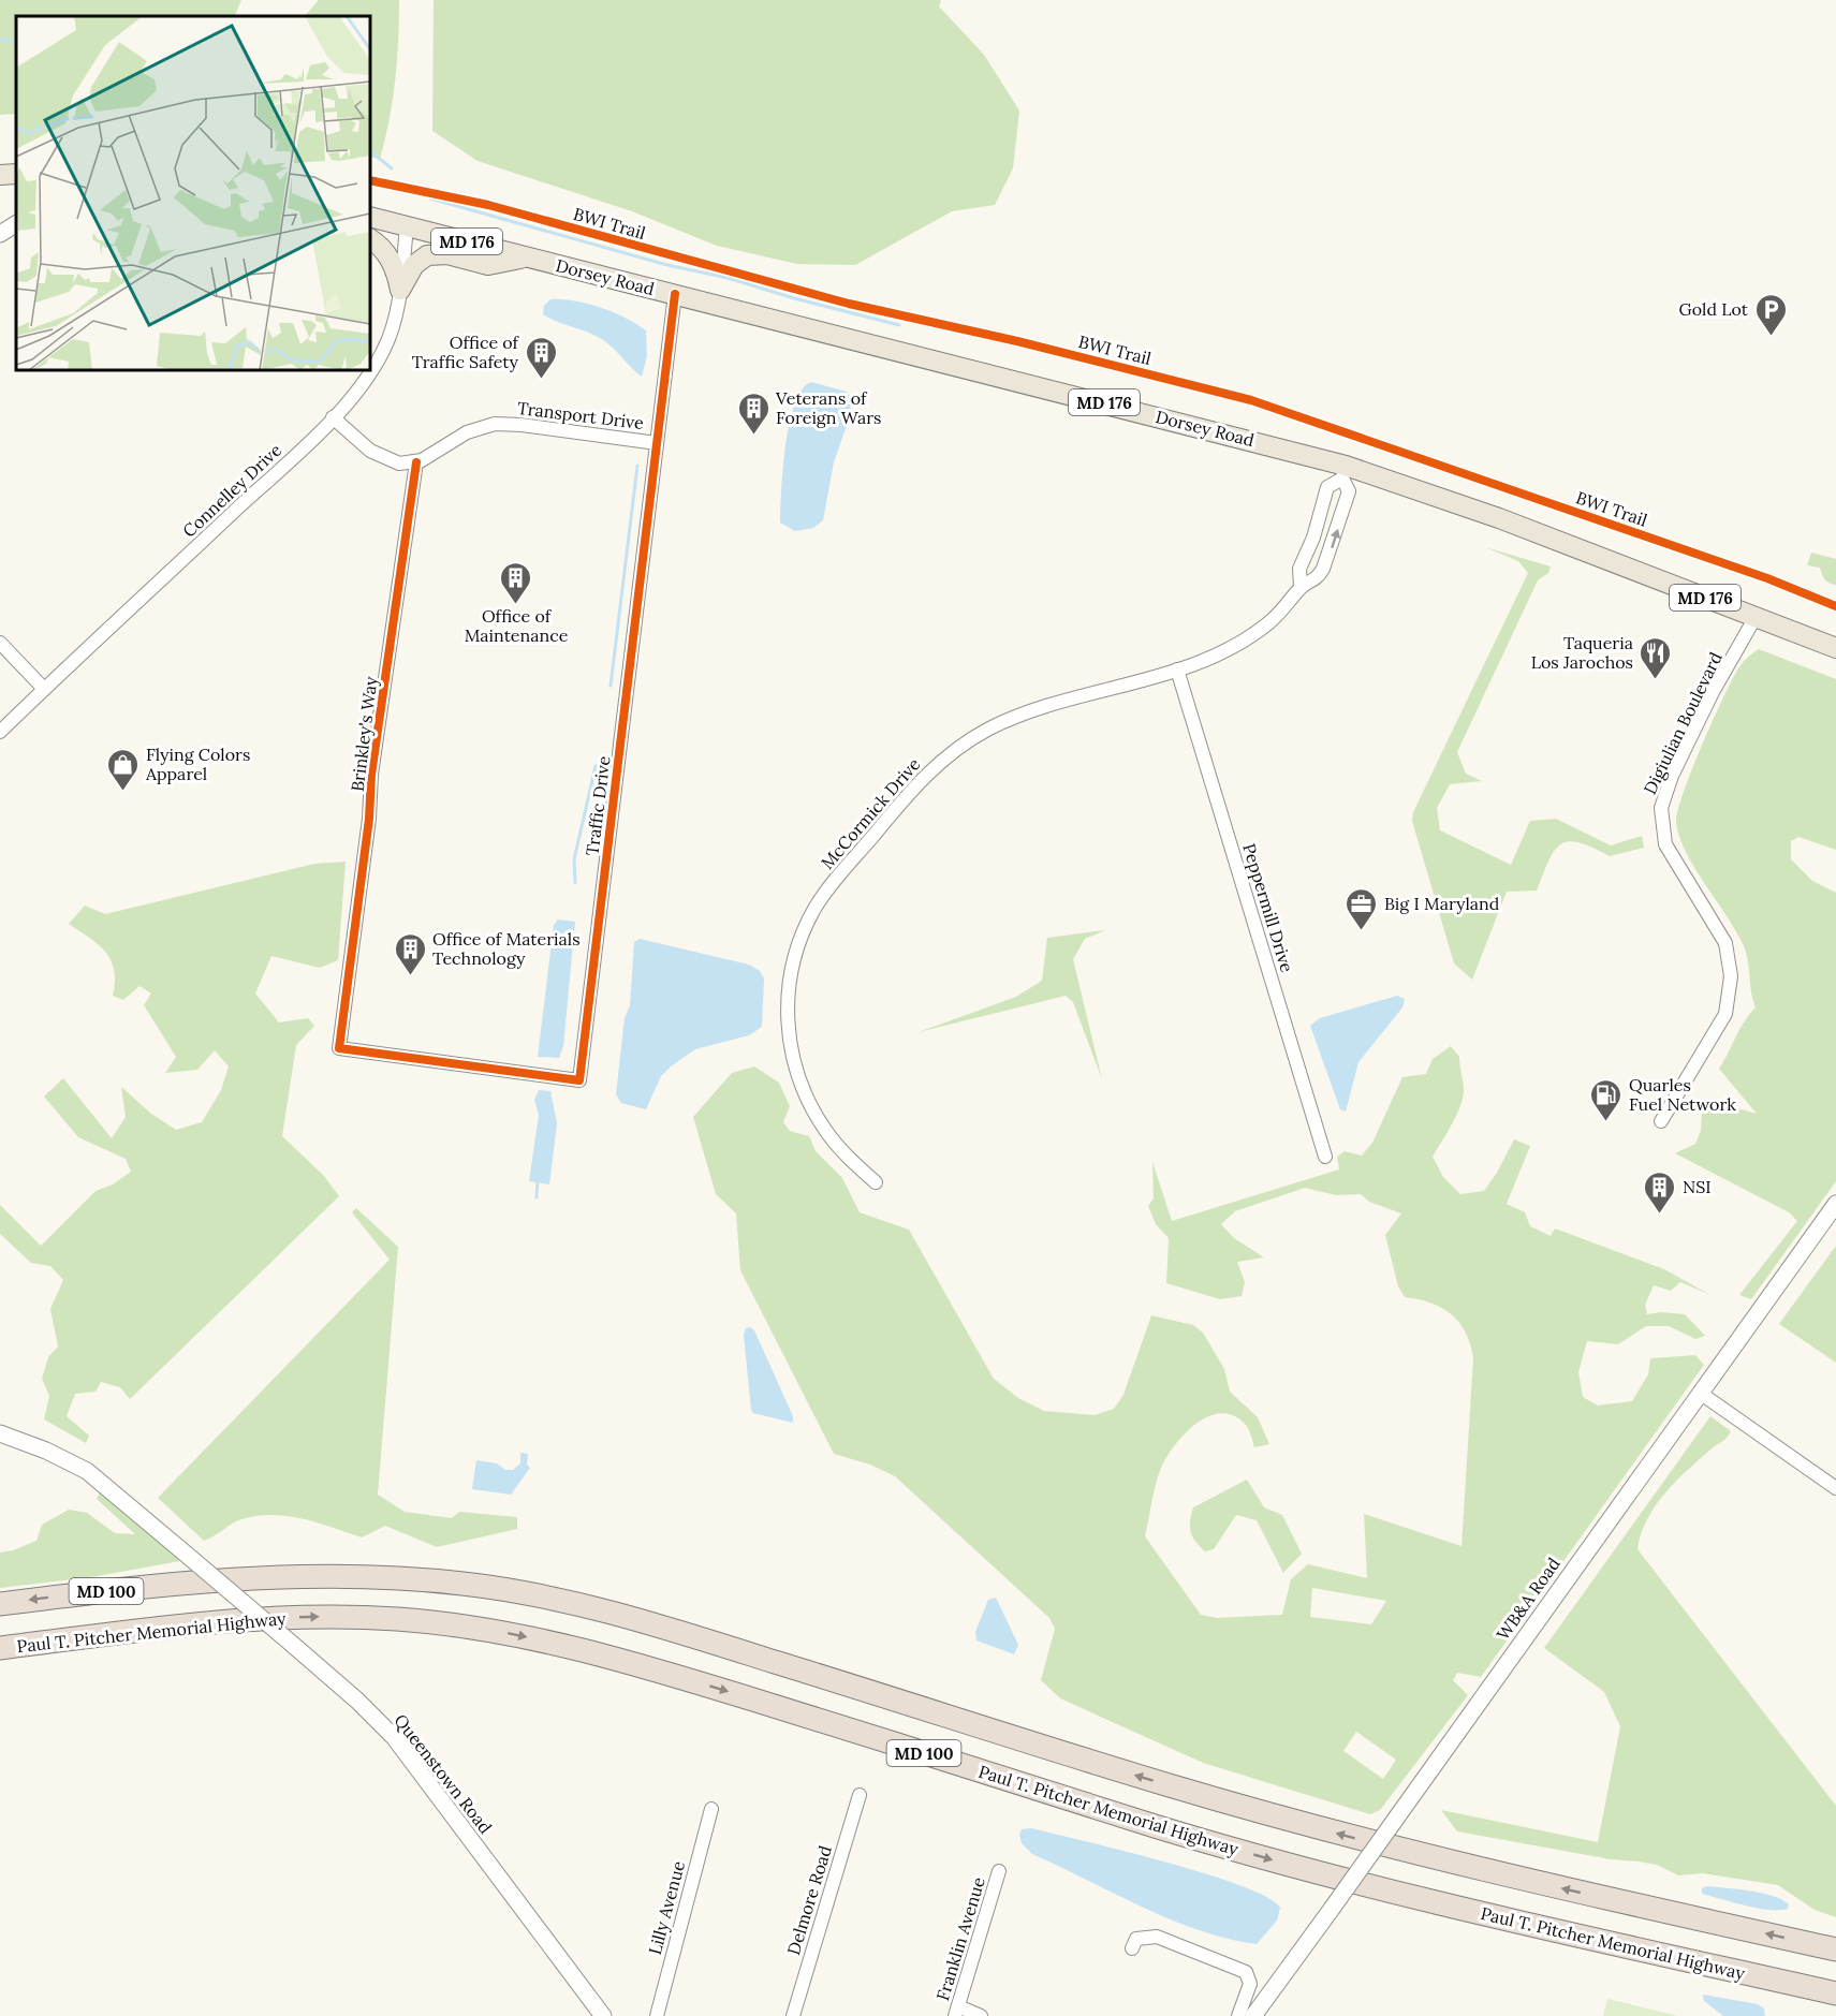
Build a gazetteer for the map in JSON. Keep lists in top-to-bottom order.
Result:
{
  "streets": {
    "highway": ["MD 100", "Paul T. Pitcher Memorial Highway"],
    "main road": ["MD 176", "Dorsey Road"],
    "street": [
      "Transport Drive",
      "Connelley Drive",
      "Digiulian Boulevard",
      "Brinkley's Way",
      "Traffic Drive",
      "McCormick Drive",
      "Peppermill Drive",
      "WB&A Road",
      "Queenstown Road",
      "Delmore Road",
      "Lilly Avenue",
      "Franklin Avenue"
    ],
    "cycle path": ["BWI Trail"]
  },
  "crossings": [
    ["Dorsey Road", "Connelley Drive"],
    ["Dorsey Road", "Digiulian Boulevard"],
    ["Dorsey Road", "Traffic Drive"],
    ["Dorsey Road", "McCormick Drive"],
    ["Transport Drive", "Brinkley's Way"],
    ["Transport Drive", "Traffic Drive"],
    ["Brinkley's Way", "Traffic Drive"],
    ["McCormick Drive", "Peppermill Drive"]
  ],
  "places": {
    "parking": ["Gold Lot"],
    "building": [
      "Office of Traffic Safety",
      "Veterans of Foreign Wars",
      "Office of Maintenance",
      "Office of Materials Technology",
      "NSI"
    ],
    "restaurant": ["Taqueria Los Jarochos"],
    "shop": ["Flying Colors Apparel"],
    "office": ["Big I Maryland"],
    "fuel station": ["Quarles Fuel Network"]
  }
}
